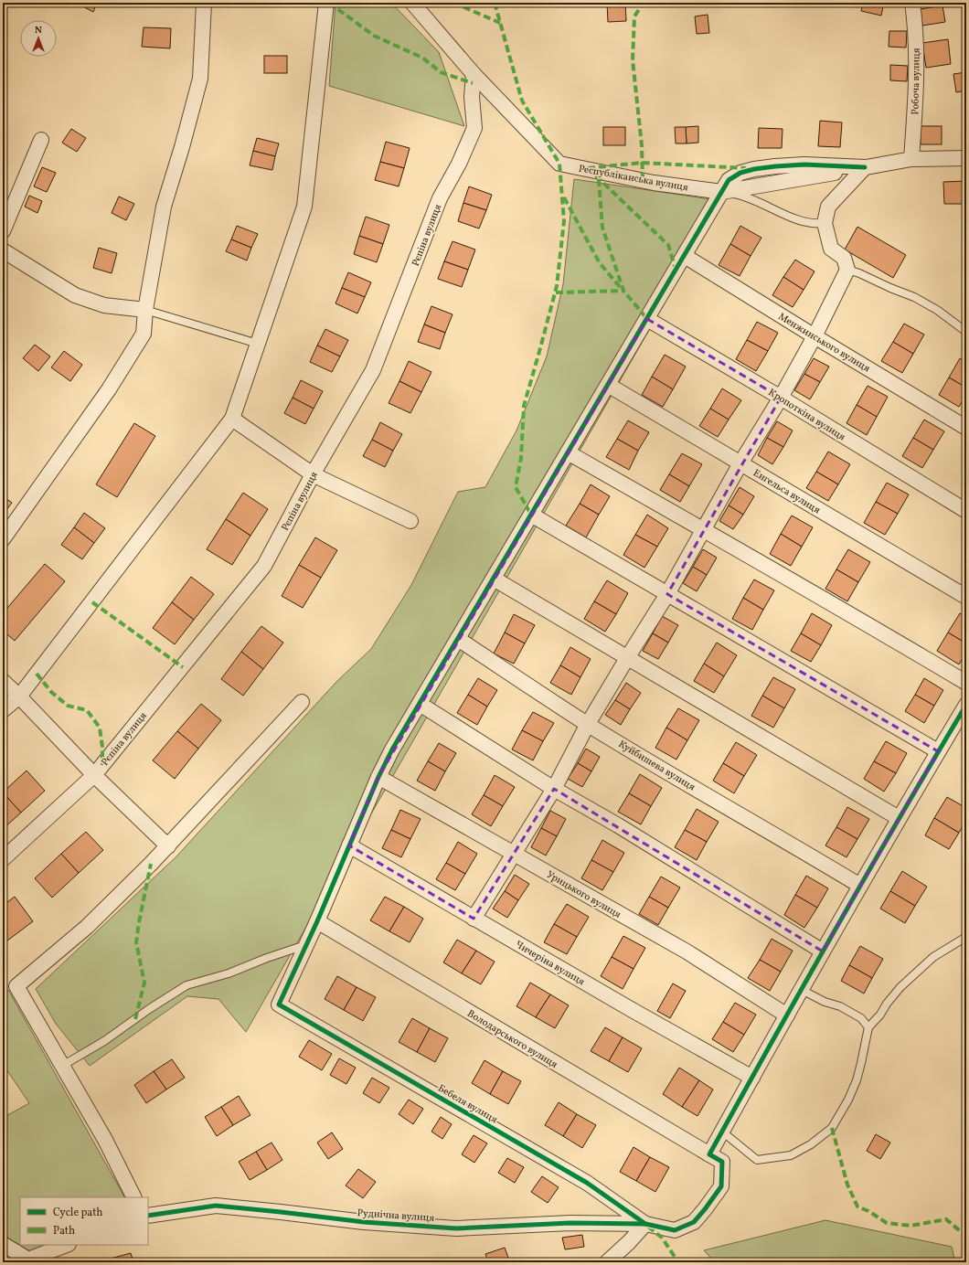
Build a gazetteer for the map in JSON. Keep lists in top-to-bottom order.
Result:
{
  "streets": {
    "street": [
      "Робоча вулиця",
      "Республіканська вулиця",
      "Рєпіна вулиця",
      "Менжинського вулиця",
      "Кропоткіна вулиця",
      "Енгельса вулиця",
      "Куйбишева вулиця",
      "Урицького вулиця",
      "Чичеріна вулиця",
      "Володарського вулиця",
      "Бебеля вулиця",
      "Руднічна вулиця"
    ]
  },
  "crossings": [
    ["Робоча вулиця", "Республіканська вулиця"],
    ["Республіканська вулиця", "Рєпіна вулиця"],
    ["Володарського вулиця", "Бебеля вулиця"],
    ["Володарського вулиця", "Руднічна вулиця"],
    ["Бебеля вулиця", "Руднічна вулиця"]
  ],
  "legend": ["Cycle path", "Path"],
  "north": "top"
}
